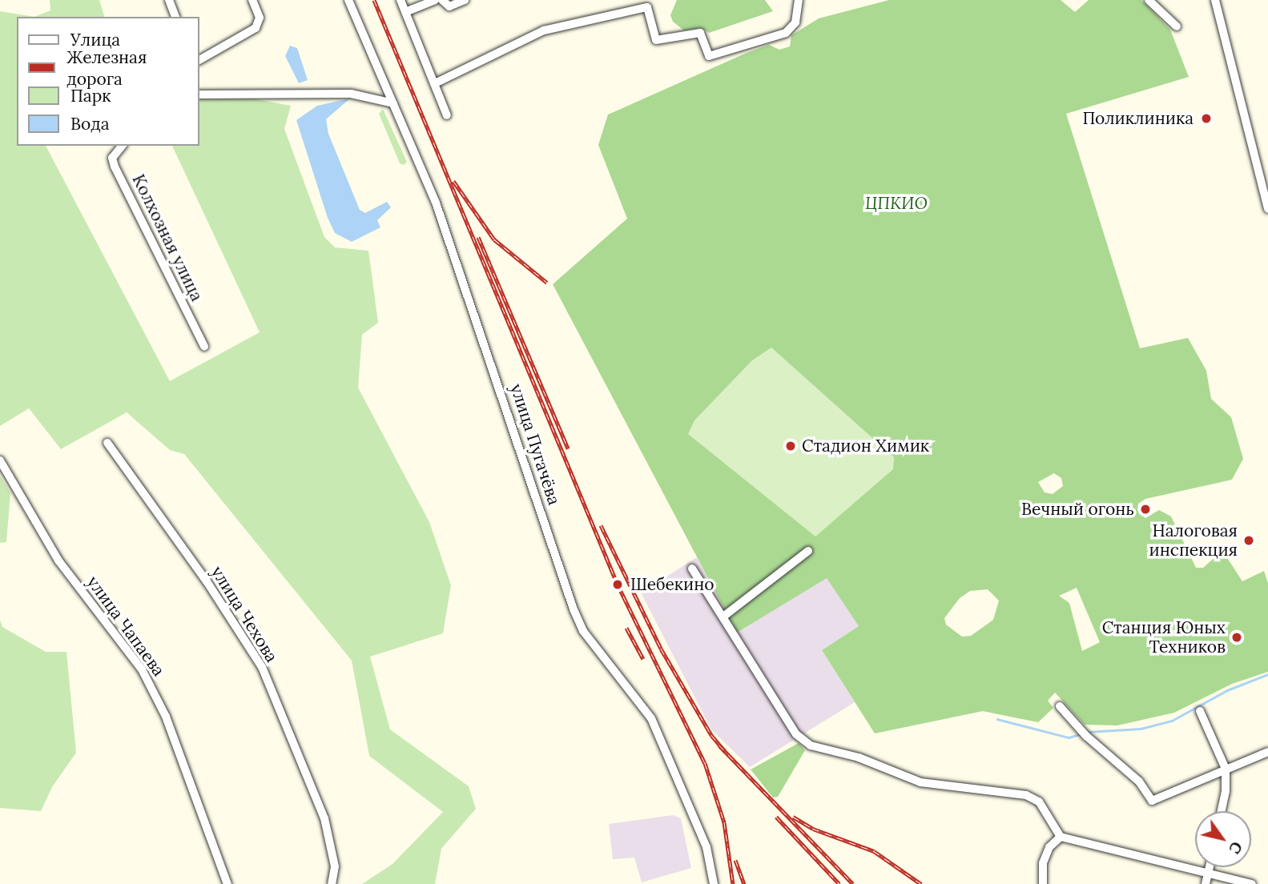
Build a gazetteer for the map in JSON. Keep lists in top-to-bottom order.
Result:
{
  "streets": {
    "street": [
      "Колхозная улица",
      "улица Пугачёва",
      "улица Чехова",
      "улица Чапаева"
    ]
  },
  "parks": ["ЦПКИО"],
  "places": [
    "Поликлиника",
    "Стадион Химик",
    "Вечный огонь",
    "Налоговая инспекция",
    "Шебекино",
    "Станция Юных Техников"
  ],
  "legend": [
    "Улица",
    "Железная дорога",
    "Парк",
    "Вода"
  ],
  "north": "bottom right"
}
